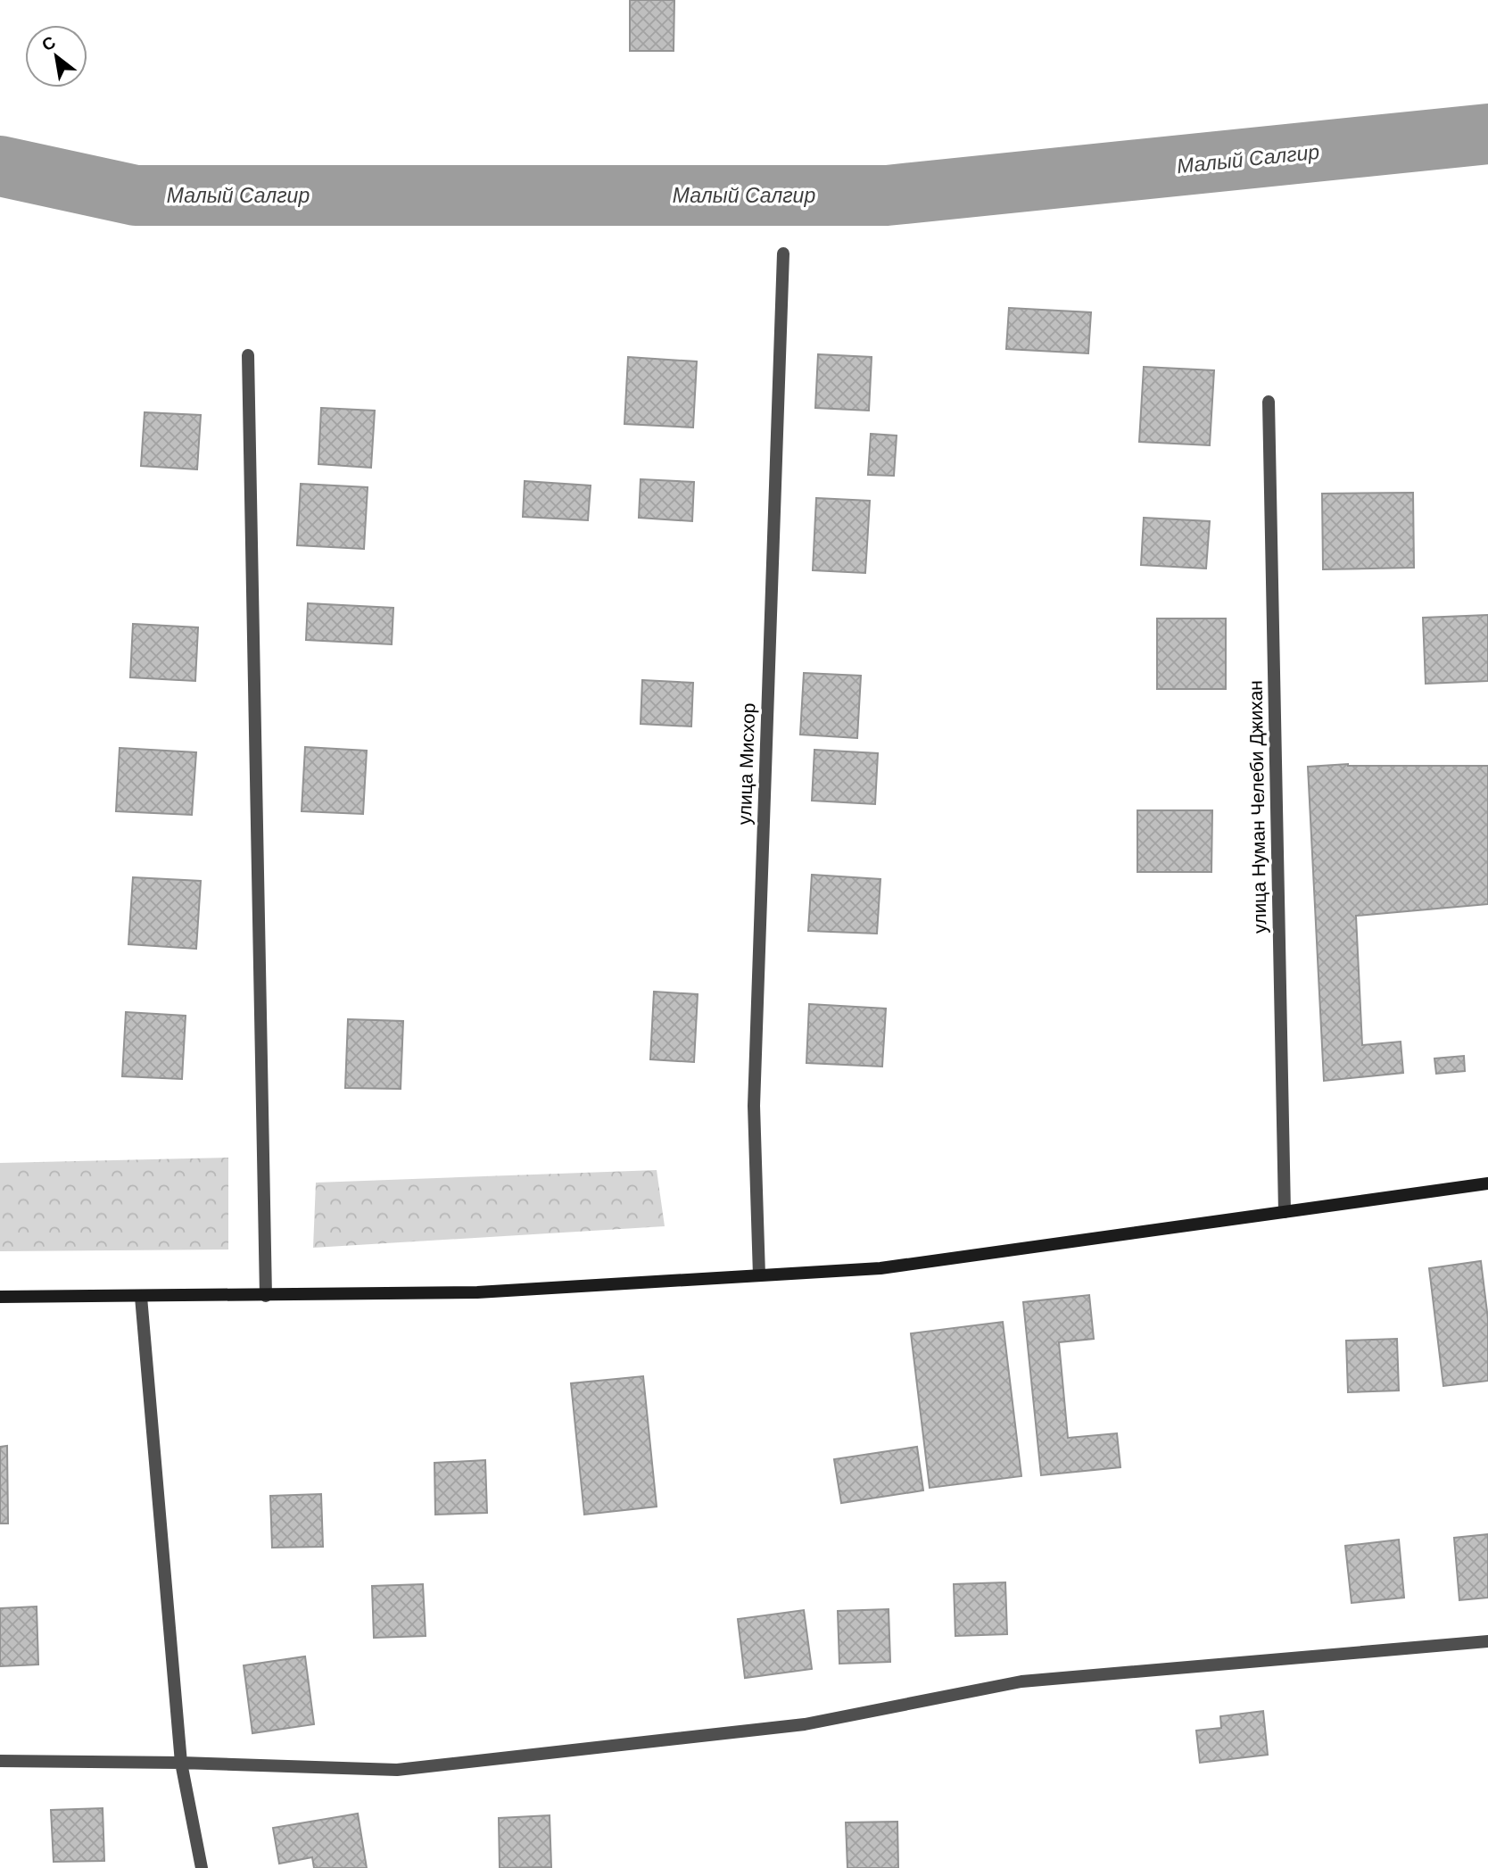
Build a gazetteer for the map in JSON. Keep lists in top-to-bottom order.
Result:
{
  "streets": {
    "street": ["улица Мисхор", "улица Нуман Челеби Джихан"]
  },
  "water": ["Малый Салгир"],
  "north": "top left"
}
